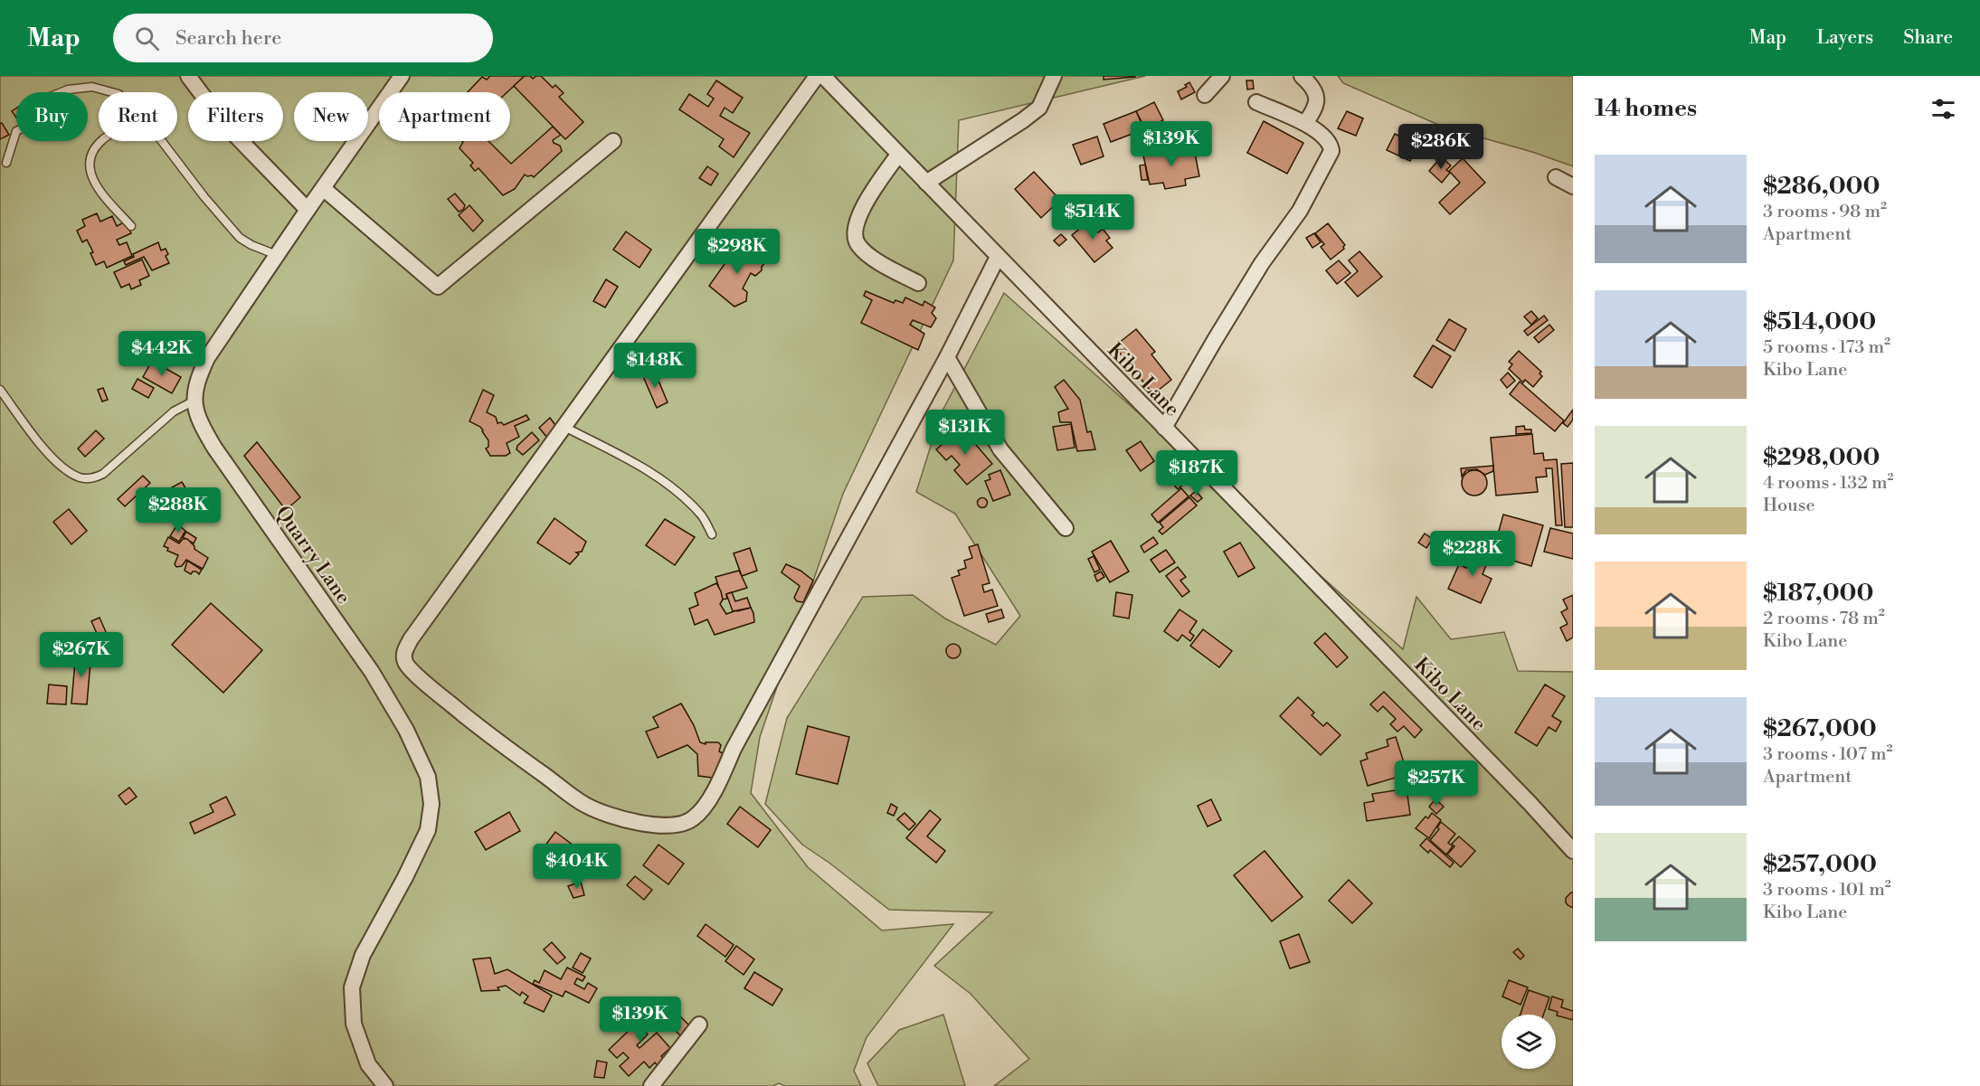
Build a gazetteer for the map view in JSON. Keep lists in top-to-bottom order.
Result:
{
  "streets": {
    "street": ["Kibo Lane", "Quarry Lane"]
  },
  "page": {
    "header": "Map",
    "search": "Search here",
    "nav": ["Map", "Layers", "Share"],
    "heading": "14 homes",
    "chip": [
      "Buy",
      "Rent",
      "Filters",
      "New",
      "Apartment"
    ],
    "price": [
      "$139K",
      "$286K",
      "$514K",
      "$298K",
      "$442K",
      "$148K",
      "$131K",
      "$187K",
      "$288K",
      "$228K",
      "$267K",
      "$257K",
      "$404K",
      "$139K"
    ],
    "list": [
      {
        "name": "$286,000",
        "note": "3 rooms · 98 m² · Apartment"
      },
      {
        "name": "$514,000",
        "note": "5 rooms · 173 m² · Kibo Lane"
      },
      {
        "name": "$298,000",
        "note": "4 rooms · 132 m² · House"
      },
      {
        "name": "$187,000",
        "note": "2 rooms · 78 m² · Kibo Lane"
      },
      {
        "name": "$267,000",
        "note": "3 rooms · 107 m² · Apartment"
      },
      {
        "name": "$257,000",
        "note": "3 rooms · 101 m² · Kibo Lane"
      }
    ]
  }
}
